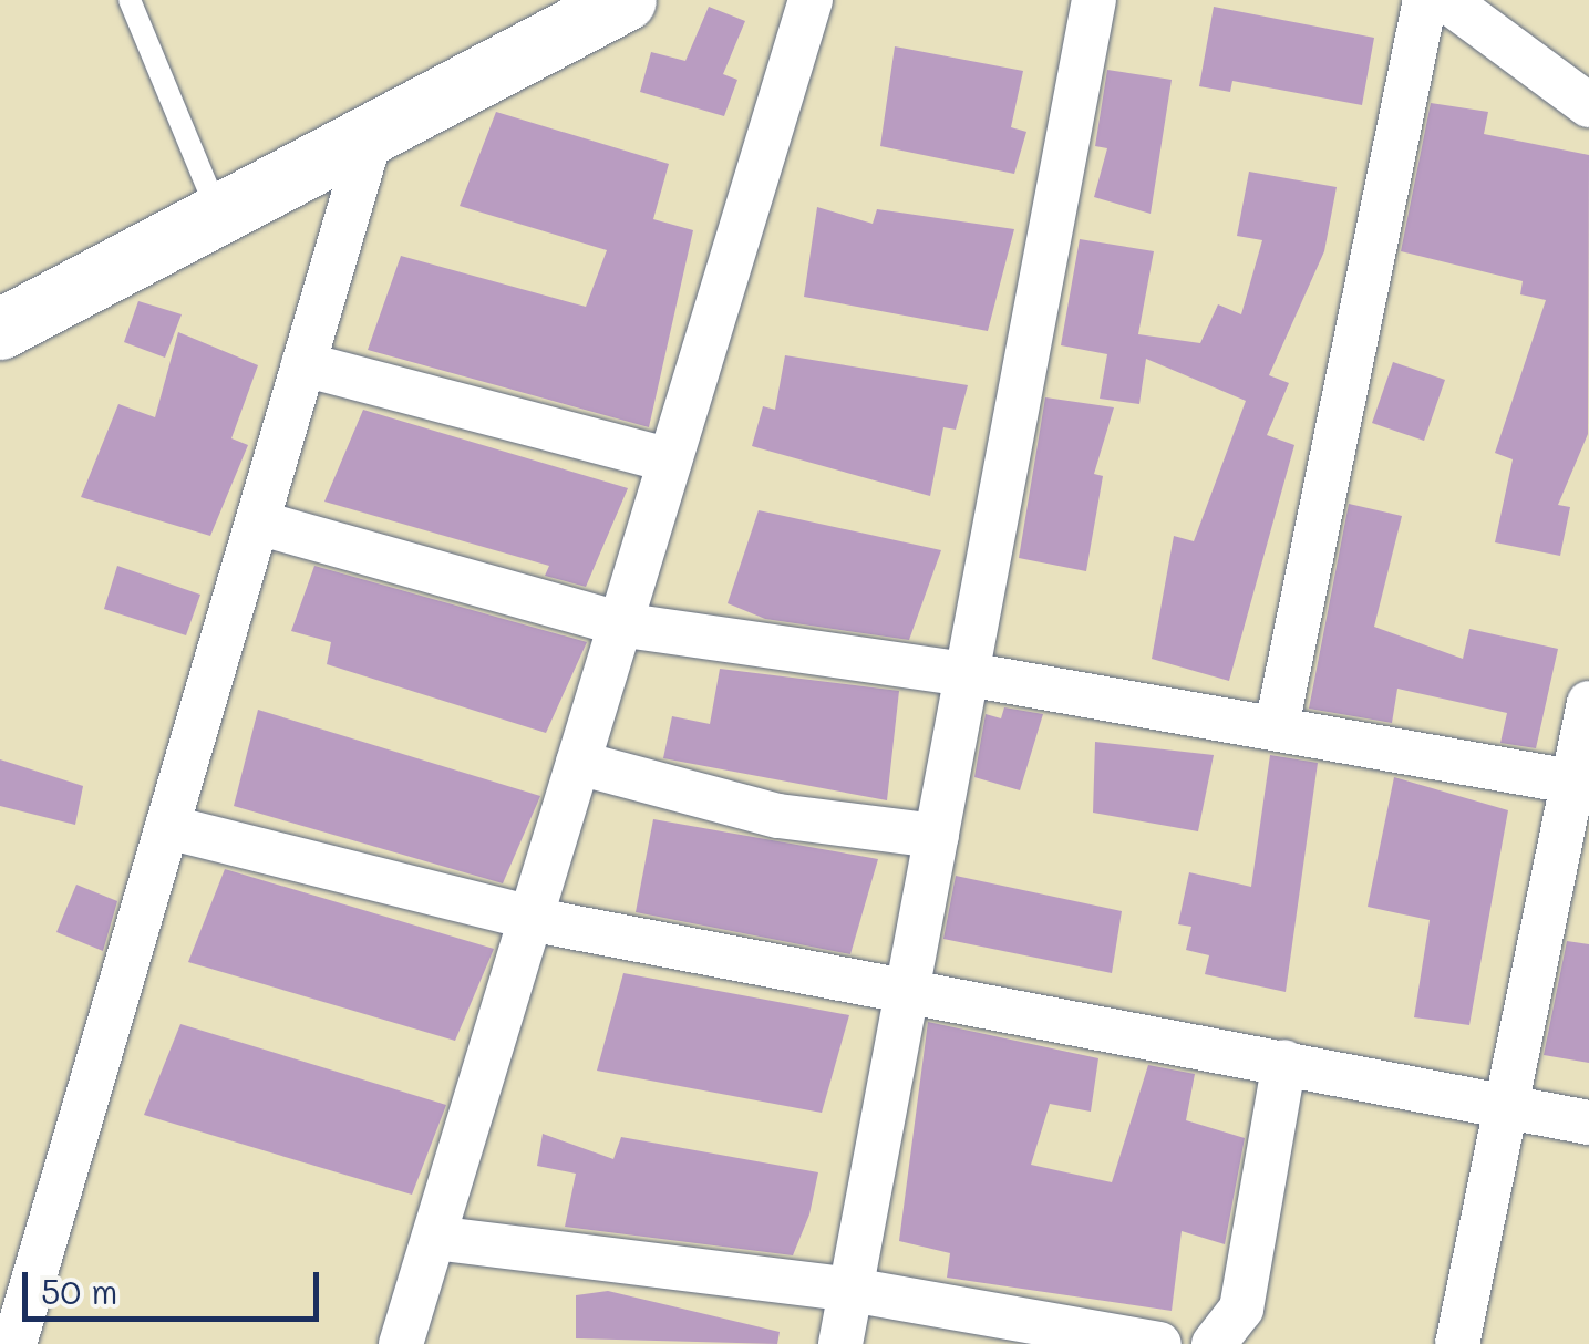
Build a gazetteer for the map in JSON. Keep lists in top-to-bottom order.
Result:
{
  "scale_bar": "50 m"
}
